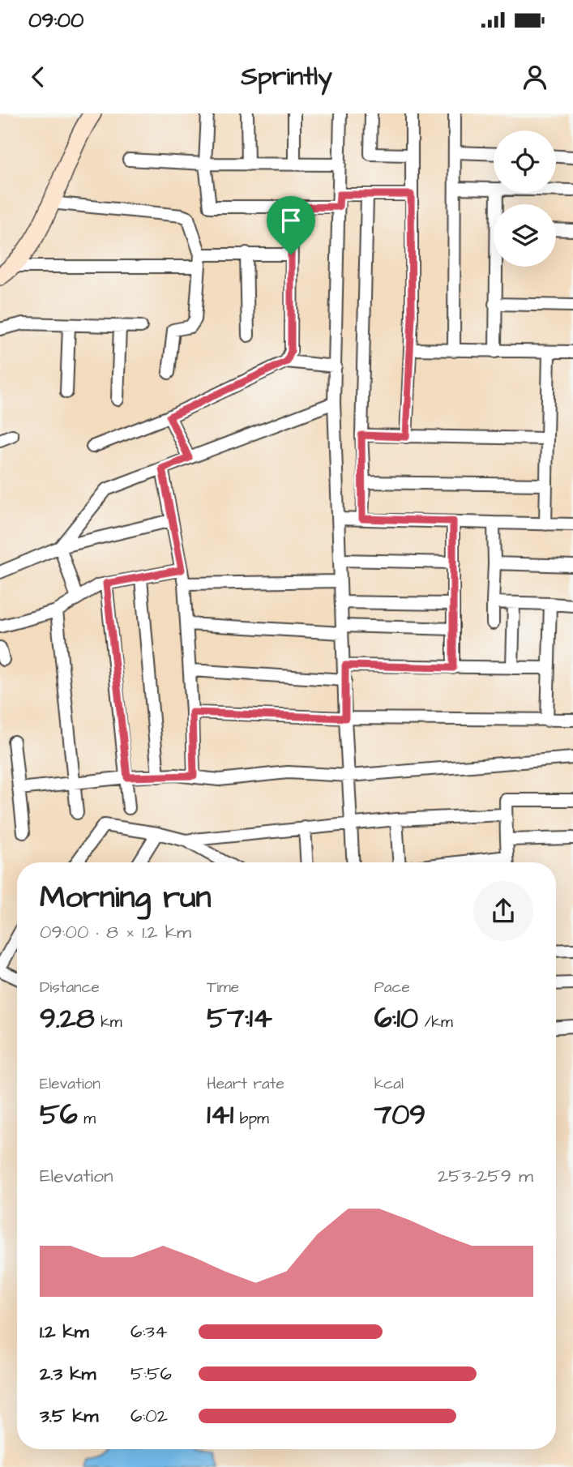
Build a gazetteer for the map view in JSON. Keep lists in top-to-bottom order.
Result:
{
  "page": {
    "status": "09:00",
    "header": "Sprintly",
    "heading": ["Morning run", "09:00 · 8 × 1.2 km"],
    "stats": [
      ["Distance", "9.28 km"],
      ["Time", "57:14"],
      ["Pace", "6:10 /km"],
      ["Elevation", "56 m"],
      ["Heart rate", "141 bpm"],
      ["kcal", "709"]
    ],
    "chart": ["Elevation", "253–259 m"],
    "list": [
      {
        "name": "1.2 km",
        "note": "6:34"
      },
      {
        "name": "2.3 km",
        "note": "5:56"
      },
      {
        "name": "3.5 km",
        "note": "6:02"
      }
    ]
  }
}
